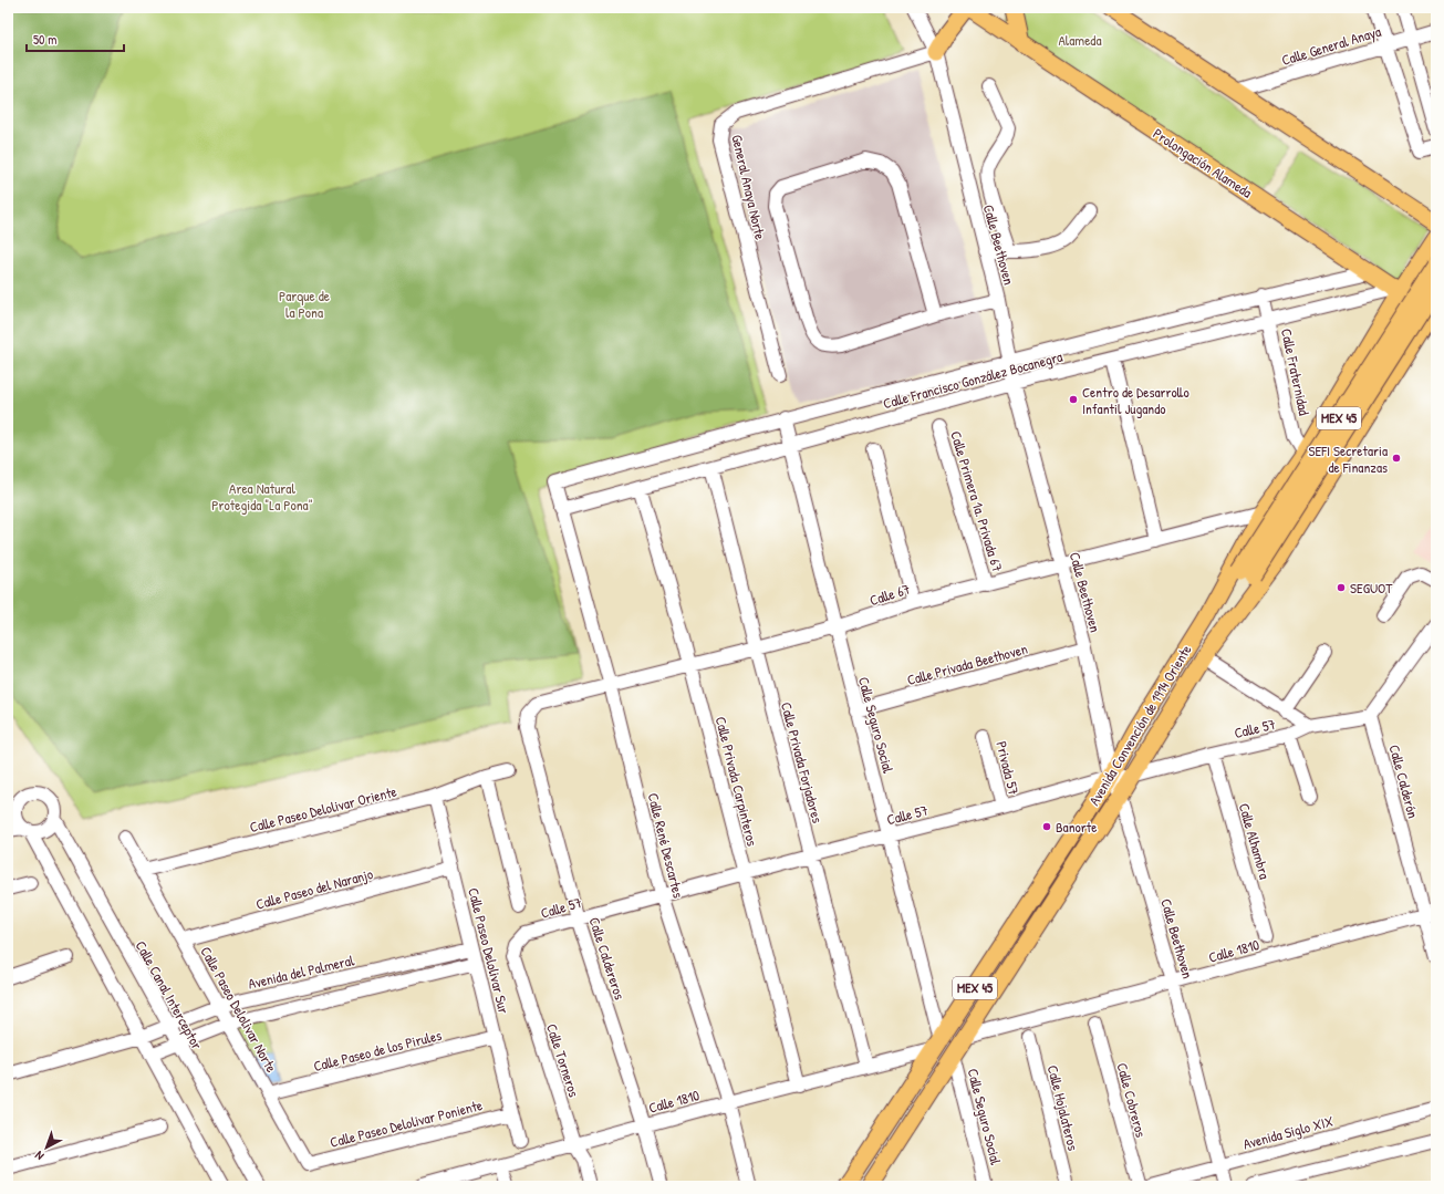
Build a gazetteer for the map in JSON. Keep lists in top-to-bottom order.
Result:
{
  "streets": {
    "main road": ["Prolongación Alameda", "MEX 45", "Avenida Convención de 1914 Oriente"],
    "street": [
      "Calle General Anaya",
      "General Anaya Norte",
      "Calle Beethoven",
      "Calle Fraternidad",
      "Calle Francisco González Bocanegra",
      "Calle Primera 1a. Privada 67",
      "Calle 67",
      "Calle Privada Beethoven",
      "Calle Seguro Social",
      "Calle 57",
      "Calle Privada Forjadores",
      "Privada 57",
      "Calle Privada Carpinteros",
      "Calle Calderón",
      "Calle Paseo Delolivar Oriente",
      "Calle Alhambra",
      "Calle René Descartes",
      "Calle Paseo del Naranjo",
      "Calle Paseo Delolivar Sur",
      "Calle 1810",
      "Calle Caldereros",
      "Avenida del Palmeral",
      "Calle Canal Interceptor",
      "Calle Paseo Delolivar Norte",
      "Calle Paseo de los Pirules",
      "Calle Torneros",
      "Calle Cobreros",
      "Calle Hojalateros",
      "Calle Paseo Delolivar Poniente",
      "Avenida Siglo XIX"
    ]
  },
  "crossings": [
    ["Prolongación Alameda", "Calle Francisco González Bocanegra"],
    ["Prolongación Alameda", "Avenida Convención de 1914 Oriente"],
    ["General Anaya Norte", "Calle Beethoven"],
    ["Calle Beethoven", "Calle Francisco González Bocanegra"],
    ["Calle Beethoven", "Calle 67"],
    ["Calle Beethoven", "Calle Privada Beethoven"],
    ["Calle Beethoven", "Avenida Convención de 1914 Oriente"],
    ["Calle Beethoven", "Calle 57"],
    ["Calle Beethoven", "Calle 1810"],
    ["Calle Beethoven", "Avenida Siglo XIX"],
    ["Calle Fraternidad", "Calle Francisco González Bocanegra"],
    ["Calle Fraternidad", "Avenida Convención de 1914 Oriente"],
    ["Calle Francisco González Bocanegra", "Calle Seguro Social"],
    ["Calle Francisco González Bocanegra", "Avenida Convención de 1914 Oriente"],
    ["Calle Francisco González Bocanegra", "Calle Privada Forjadores"],
    ["Calle Francisco González Bocanegra", "Calle Privada Carpinteros"],
    ["Calle Francisco González Bocanegra", "Calle René Descartes"],
    ["Calle Primera 1a. Privada 67", "Calle 67"],
    ["Calle 67", "Calle Seguro Social"],
    ["Calle 67", "Avenida Convención de 1914 Oriente"],
    ["Calle 67", "Calle Privada Forjadores"],
    ["Calle 67", "Calle Privada Carpinteros"],
    ["Calle 67", "Calle René Descartes"],
    ["Calle 67", "Calle Caldereros"],
    ["Calle Privada Beethoven", "Calle Seguro Social"],
    ["Calle Seguro Social", "Avenida Convención de 1914 Oriente"],
    ["Calle Seguro Social", "Calle 57"],
    ["Calle Seguro Social", "Calle 1810"],
    ["Avenida Convención de 1914 Oriente", "Calle 57"],
    ["Avenida Convención de 1914 Oriente", "Calle 1810"],
    ["Calle 57", "Calle Privada Forjadores"],
    ["Calle 57", "Privada 57"],
    ["Calle 57", "Calle Privada Carpinteros"],
    ["Calle 57", "Calle Calderón"],
    ["Calle 57", "Calle Alhambra"],
    ["Calle 57", "Calle René Descartes"],
    ["Calle 57", "Calle Caldereros"],
    ["Calle 57", "Calle Torneros"],
    ["Calle Privada Forjadores", "Calle 1810"],
    ["Calle Privada Carpinteros", "Calle 1810"],
    ["Calle Calderón", "Calle 1810"],
    ["Calle Paseo Delolivar Oriente", "Calle Paseo Delolivar Sur"],
    ["Calle Paseo Delolivar Oriente", "Calle Paseo Delolivar Norte"],
    ["Calle René Descartes", "Calle 1810"],
    ["Calle Paseo del Naranjo", "Calle Paseo Delolivar Sur"],
    ["Calle Paseo del Naranjo", "Calle Paseo Delolivar Norte"],
    ["Calle Paseo Delolivar Sur", "Avenida del Palmeral"],
    ["Calle Paseo Delolivar Sur", "Calle Paseo de los Pirules"],
    ["Calle Paseo Delolivar Sur", "Calle Paseo Delolivar Poniente"],
    ["Calle 1810", "Calle Caldereros"],
    ["Calle 1810", "Calle Torneros"],
    ["Avenida del Palmeral", "Calle Canal Interceptor"],
    ["Avenida del Palmeral", "Calle Paseo Delolivar Norte"],
    ["Calle Paseo Delolivar Norte", "Calle Paseo de los Pirules"],
    ["Calle Paseo Delolivar Norte", "Calle Paseo Delolivar Poniente"]
  ],
  "parks": ["Alameda", "Parque de la Pona", "Area Natural Protegida \"La Pona\""],
  "places": [
    "Centro de Desarrollo Infantil Jugando",
    "SEFI Secretaria de Finanzas",
    "SEGUOT",
    "Banorte"
  ],
  "scale_bar": "50 m",
  "north": "bottom left"
}
